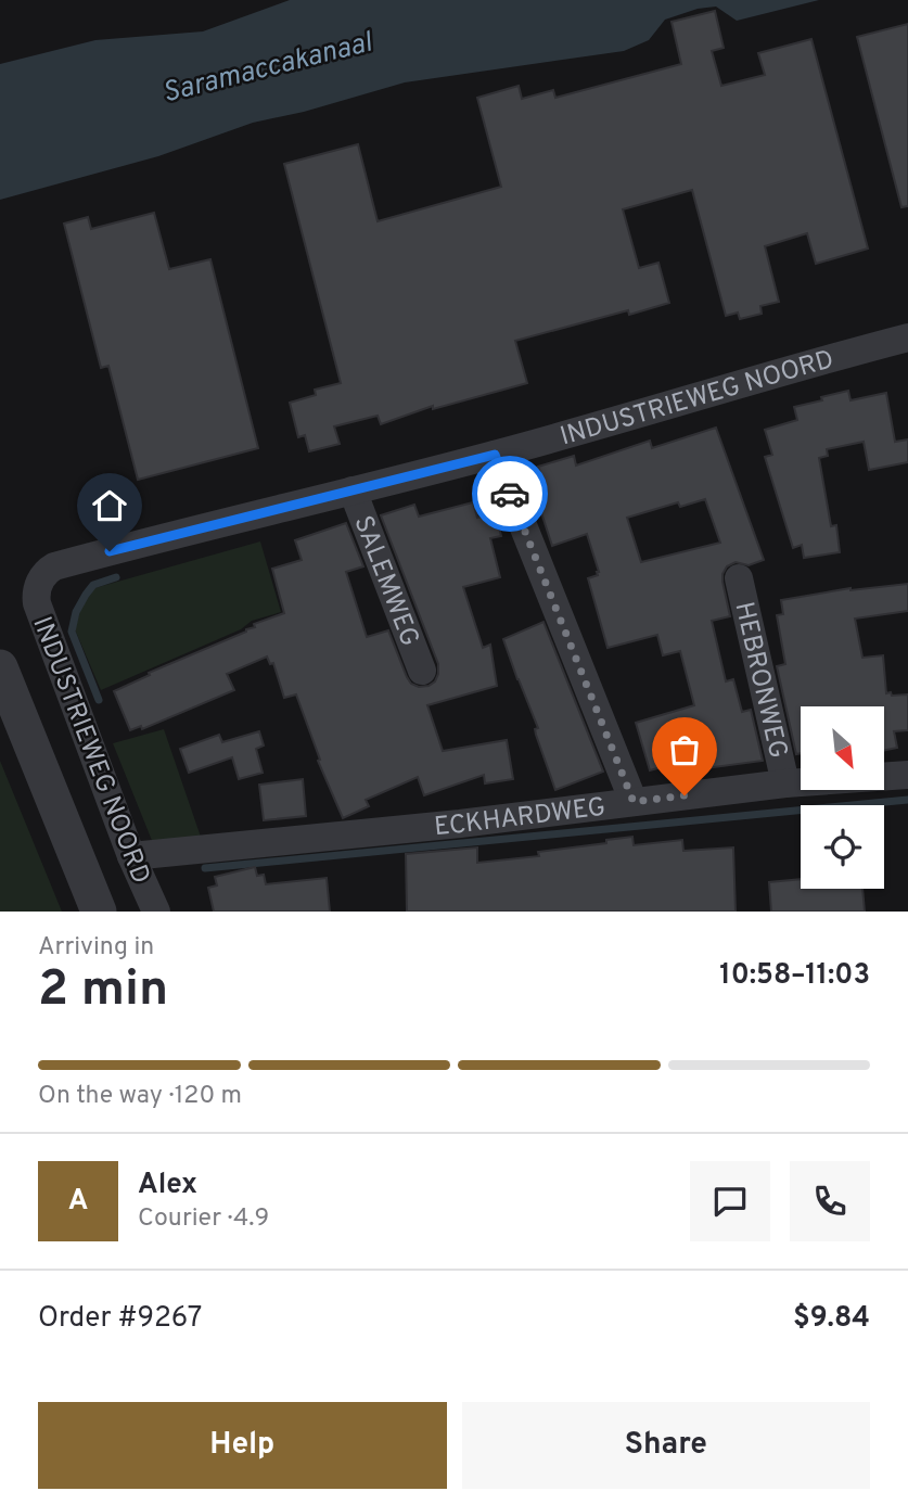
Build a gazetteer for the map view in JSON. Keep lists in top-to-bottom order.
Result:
{
  "streets": {
    "street": [
      "INDUSTRIEWEG NOORD",
      "SALEMWEG",
      "HEBRONWEG",
      "ECKHARDWEG"
    ]
  },
  "crossings": [
    ["INDUSTRIEWEG NOORD", "SALEMWEG"],
    ["INDUSTRIEWEG NOORD", "ECKHARDWEG"],
    ["HEBRONWEG", "ECKHARDWEG"]
  ],
  "water": ["Saramaccakanaal"],
  "north": "bottom right",
  "page": {
    "heading": ["2 min", "Arriving in", "10:58–11:03"],
    "panel": [
      "Alex",
      "Courier · 4.9",
      "Order #9267",
      "$9.84"
    ],
    "bar": "On the way · 120 m",
    "round": "A",
    "buttons": ["Help", "Share"]
  }
}
